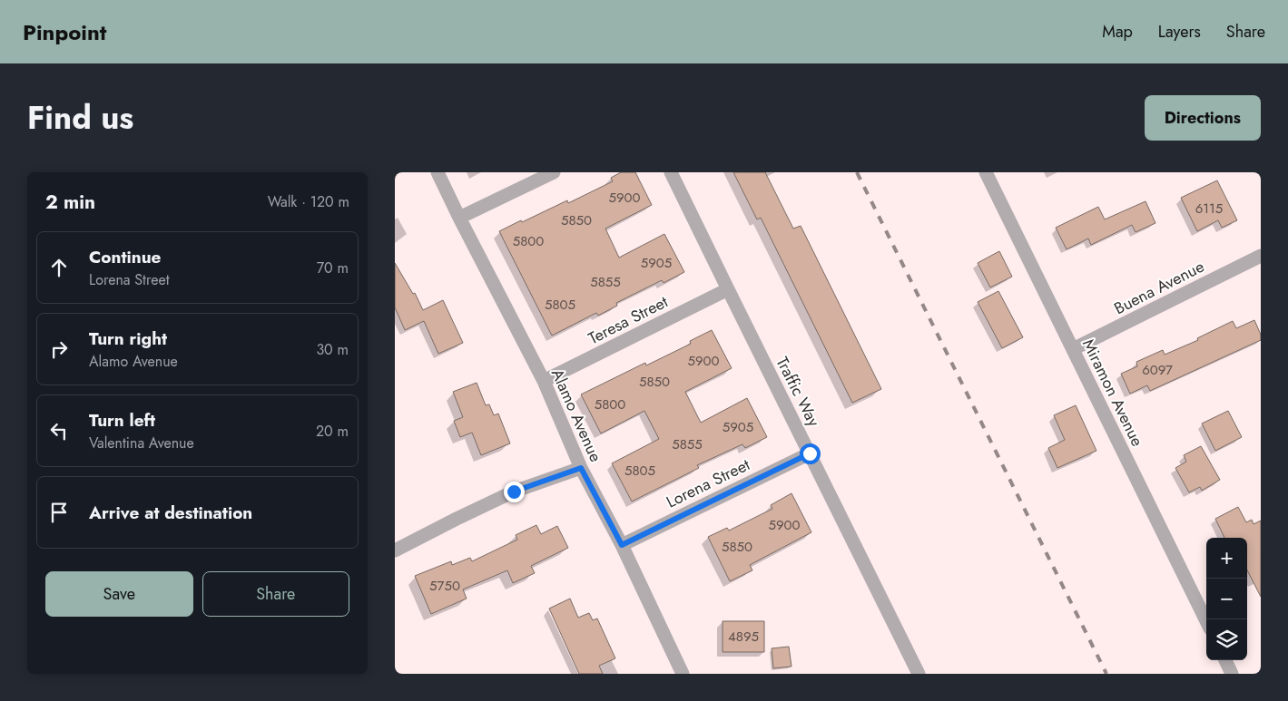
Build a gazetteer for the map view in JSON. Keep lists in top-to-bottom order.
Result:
{
  "streets": {
    "street": [
      "Buena Avenue",
      "Teresa Street",
      "Traffic Way",
      "Miramon Avenue",
      "Alamo Avenue",
      "Lorena Street"
    ]
  },
  "crossings": [
    ["Buena Avenue", "Miramon Avenue"],
    ["Teresa Street", "Traffic Way"],
    ["Teresa Street", "Alamo Avenue"],
    ["Traffic Way", "Lorena Street"],
    ["Alamo Avenue", "Lorena Street"]
  ],
  "house_numbers": [
    "5900",
    "6115",
    "5850",
    "5800",
    "5905",
    "5855",
    "5805",
    "5900",
    "6097",
    "5850",
    "5800",
    "5905",
    "5855",
    "5805",
    "5900",
    "5850",
    "5750",
    "4895"
  ],
  "page": {
    "header": "Pinpoint",
    "nav": ["Map", "Layers", "Share"],
    "title": "Find us",
    "buttons": [
      "Directions",
      ["Save", "Share"]
    ],
    "heading": ["2 min", "Walk · 120 m"],
    "list": [
      ["Continue", "Lorena Street", "70 m"],
      ["Turn right", "Alamo Avenue", "30 m"],
      ["Turn left", "Valentina Avenue", "20 m"],
      "Arrive at destination"
    ],
    "map_buttons": ["+", "−"]
  }
}
